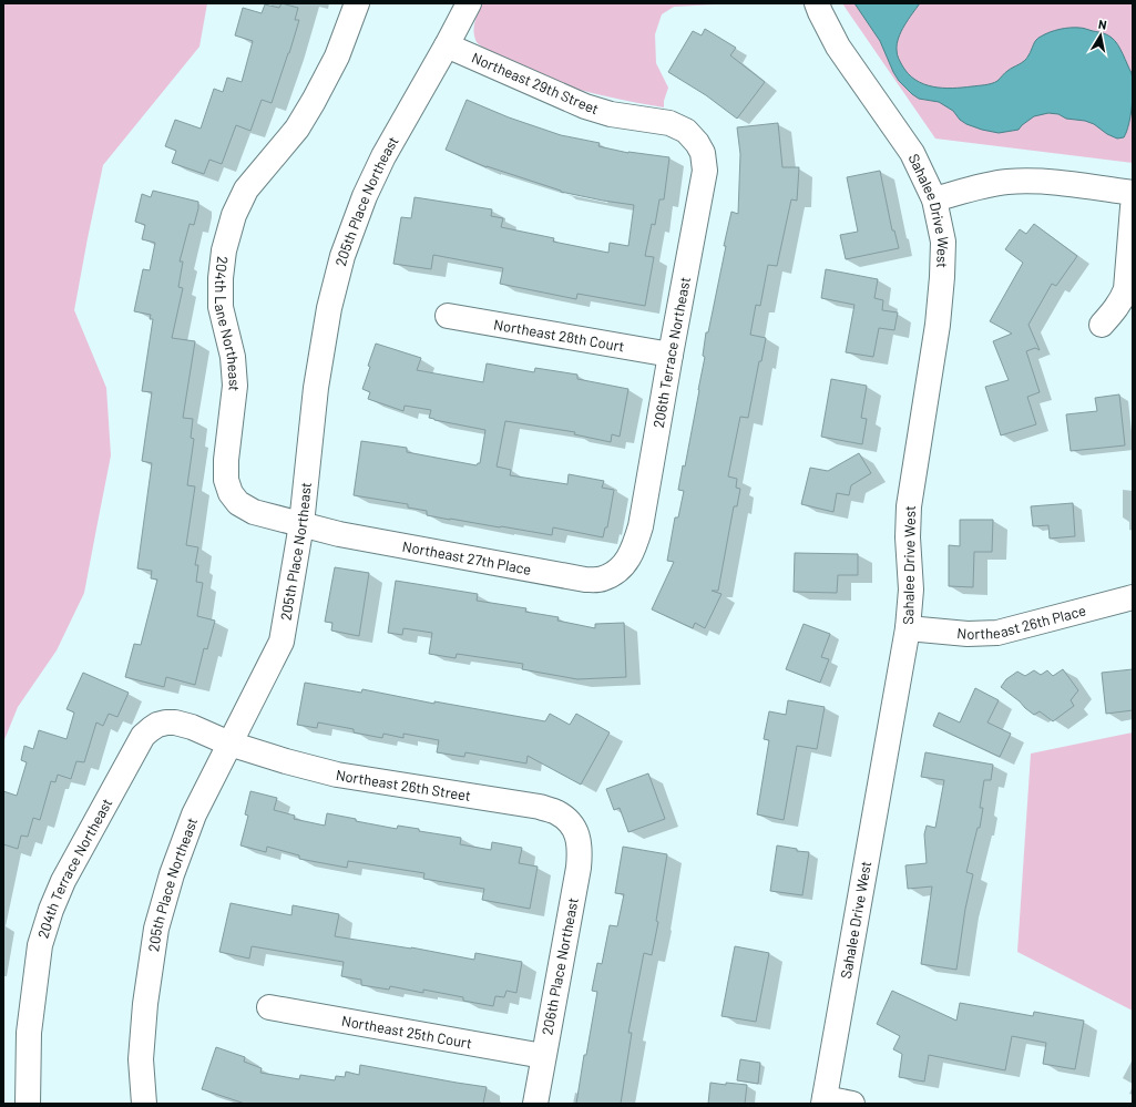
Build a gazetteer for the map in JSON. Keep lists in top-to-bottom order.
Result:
{
  "streets": {
    "street": [
      "Northeast 29th Street",
      "205th Place Northeast",
      "Sahalee Drive West",
      "204th Lane Northeast",
      "Northeast 28th Court",
      "206th Terrace Northeast",
      "Northeast 27th Place",
      "Northeast 26th Place",
      "Northeast 26th Street",
      "204th Terrace Northeast",
      "206th Place Northeast",
      "Northeast 25th Court"
    ]
  },
  "crossings": [
    ["Northeast 29th Street", "205th Place Northeast"],
    ["Northeast 29th Street", "206th Terrace Northeast"],
    ["205th Place Northeast", "204th Lane Northeast"],
    ["205th Place Northeast", "Northeast 27th Place"],
    ["205th Place Northeast", "Northeast 26th Street"],
    ["205th Place Northeast", "204th Terrace Northeast"],
    ["Sahalee Drive West", "Northeast 26th Place"],
    ["204th Lane Northeast", "Northeast 27th Place"],
    ["Northeast 28th Court", "206th Terrace Northeast"],
    ["206th Terrace Northeast", "Northeast 27th Place"],
    ["Northeast 26th Street", "204th Terrace Northeast"],
    ["Northeast 26th Street", "206th Place Northeast"],
    ["206th Place Northeast", "Northeast 25th Court"]
  ],
  "north": "top"
}
